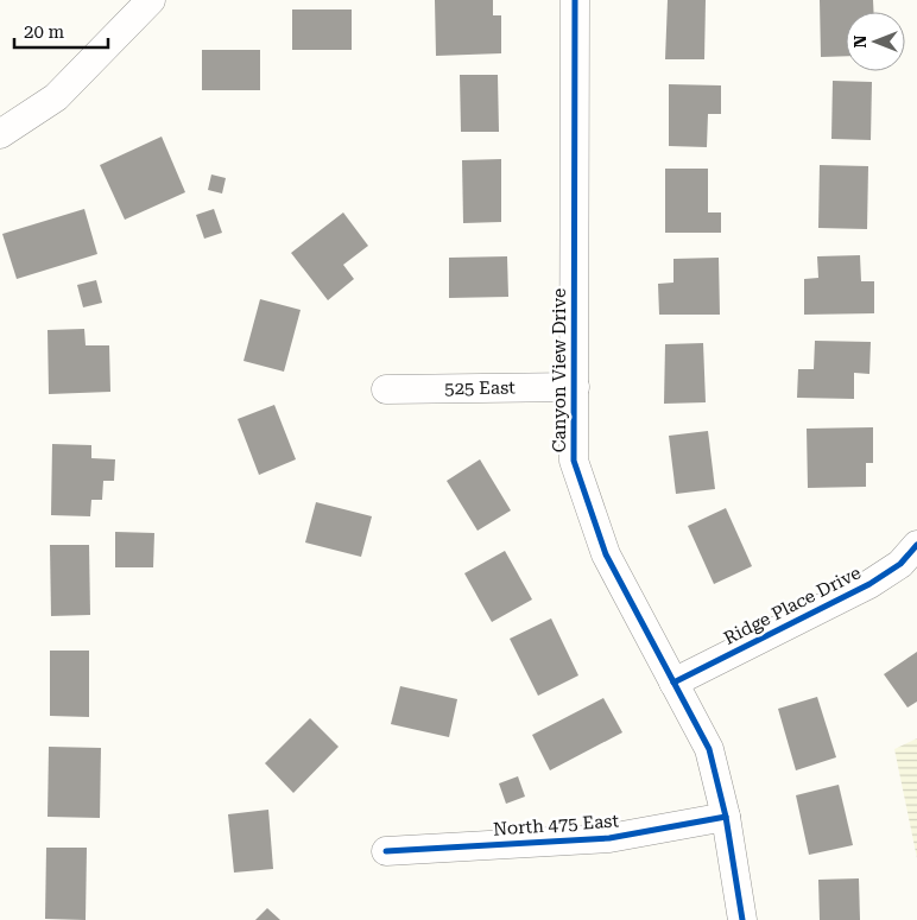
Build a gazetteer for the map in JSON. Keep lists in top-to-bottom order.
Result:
{
  "streets": {
    "street": [
      "Canyon View Drive",
      "525 East",
      "Ridge Place Drive",
      "North 475 East"
    ]
  },
  "crossings": [
    ["Canyon View Drive", "525 East"],
    ["Canyon View Drive", "Ridge Place Drive"],
    ["Canyon View Drive", "North 475 East"]
  ],
  "scale_bar": "20 m",
  "north": "left"
}
